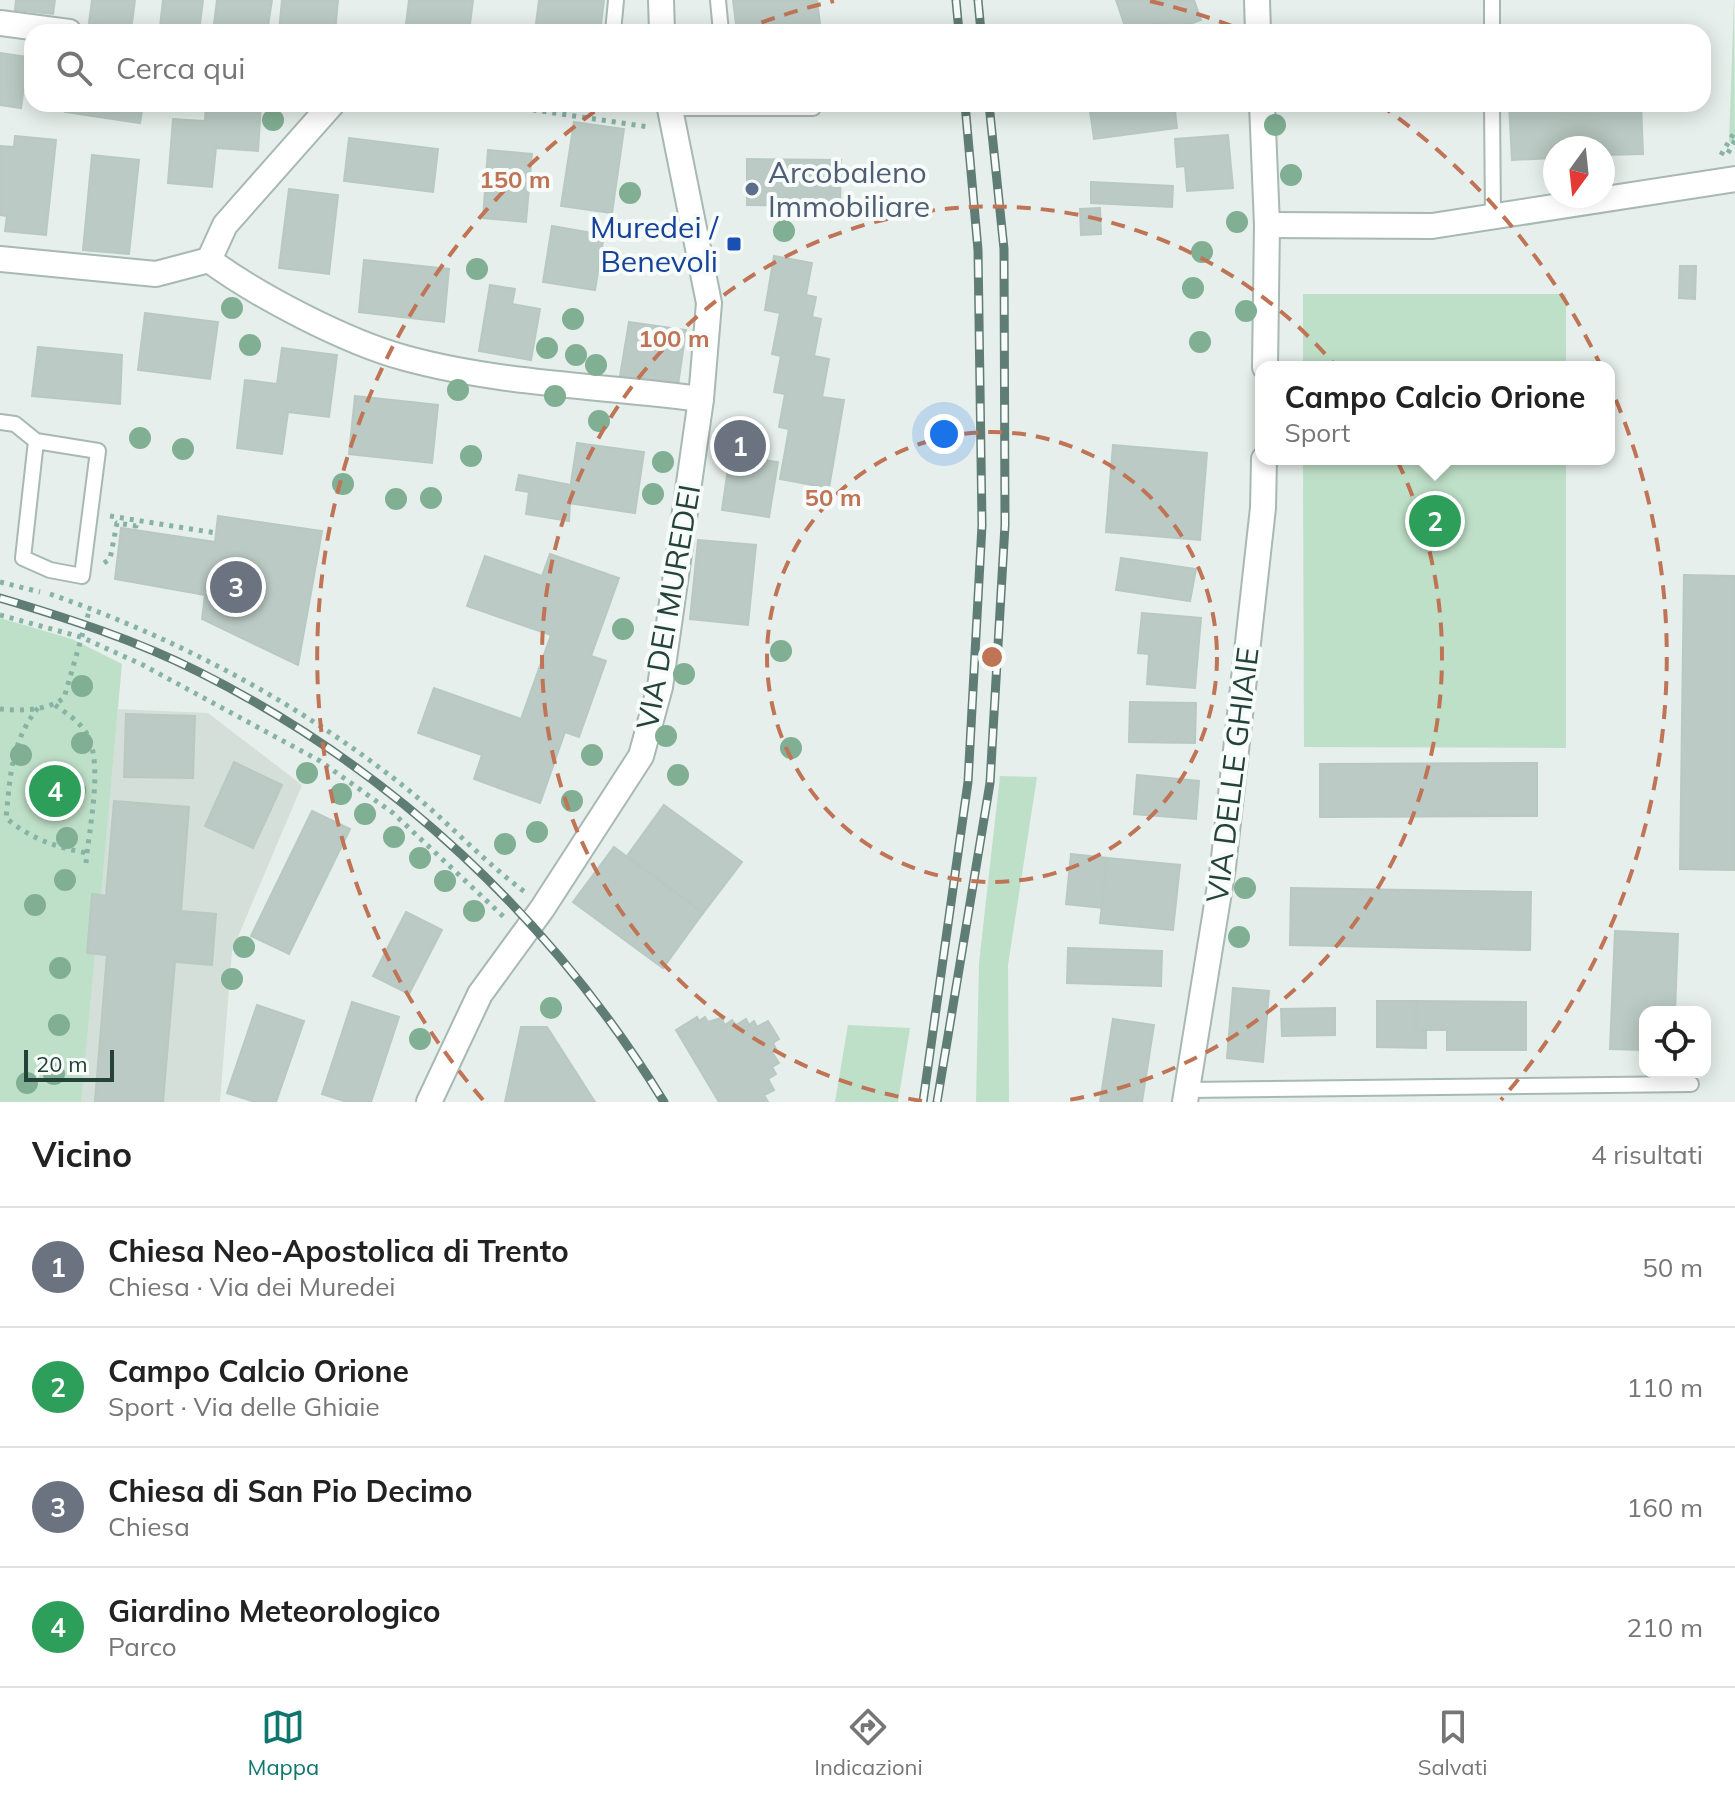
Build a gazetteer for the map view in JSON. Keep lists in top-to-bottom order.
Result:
{
  "streets": {
    "street": ["VIA DEI MUREDEI", "VIA DELLE GHIAIE"]
  },
  "places": {
    "other": ["Arcobaleno Immobiliare"],
    "transit": ["Muredei / Benevoli"]
  },
  "scale_bar": "20 m",
  "north": "bottom",
  "page": {
    "search": "Cerca qui",
    "popup": ["Campo Calcio Orione", "Sport"],
    "pins": [
      "1",
      "2",
      "3",
      "4"
    ],
    "scale": "20 m",
    "heading": ["Vicino", "4 risultati"],
    "list": [
      {
        "mark": "1",
        "name": "Chiesa Neo-Apostolica di Trento",
        "note": "Chiesa · Via dei Muredei",
        "value": "50 m"
      },
      {
        "mark": "2",
        "name": "Campo Calcio Orione",
        "note": "Sport · Via delle Ghiaie",
        "value": "110 m"
      },
      {
        "mark": "3",
        "name": "Chiesa di San Pio Decimo",
        "note": "Chiesa",
        "value": "160 m"
      },
      {
        "mark": "4",
        "name": "Giardino Meteorologico",
        "note": "Parco",
        "value": "210 m"
      }
    ],
    "nav": ["Mappa", "Indicazioni", "Salvati"]
  },
  "rings": ["150 m", "100 m", "50 m"]
}
